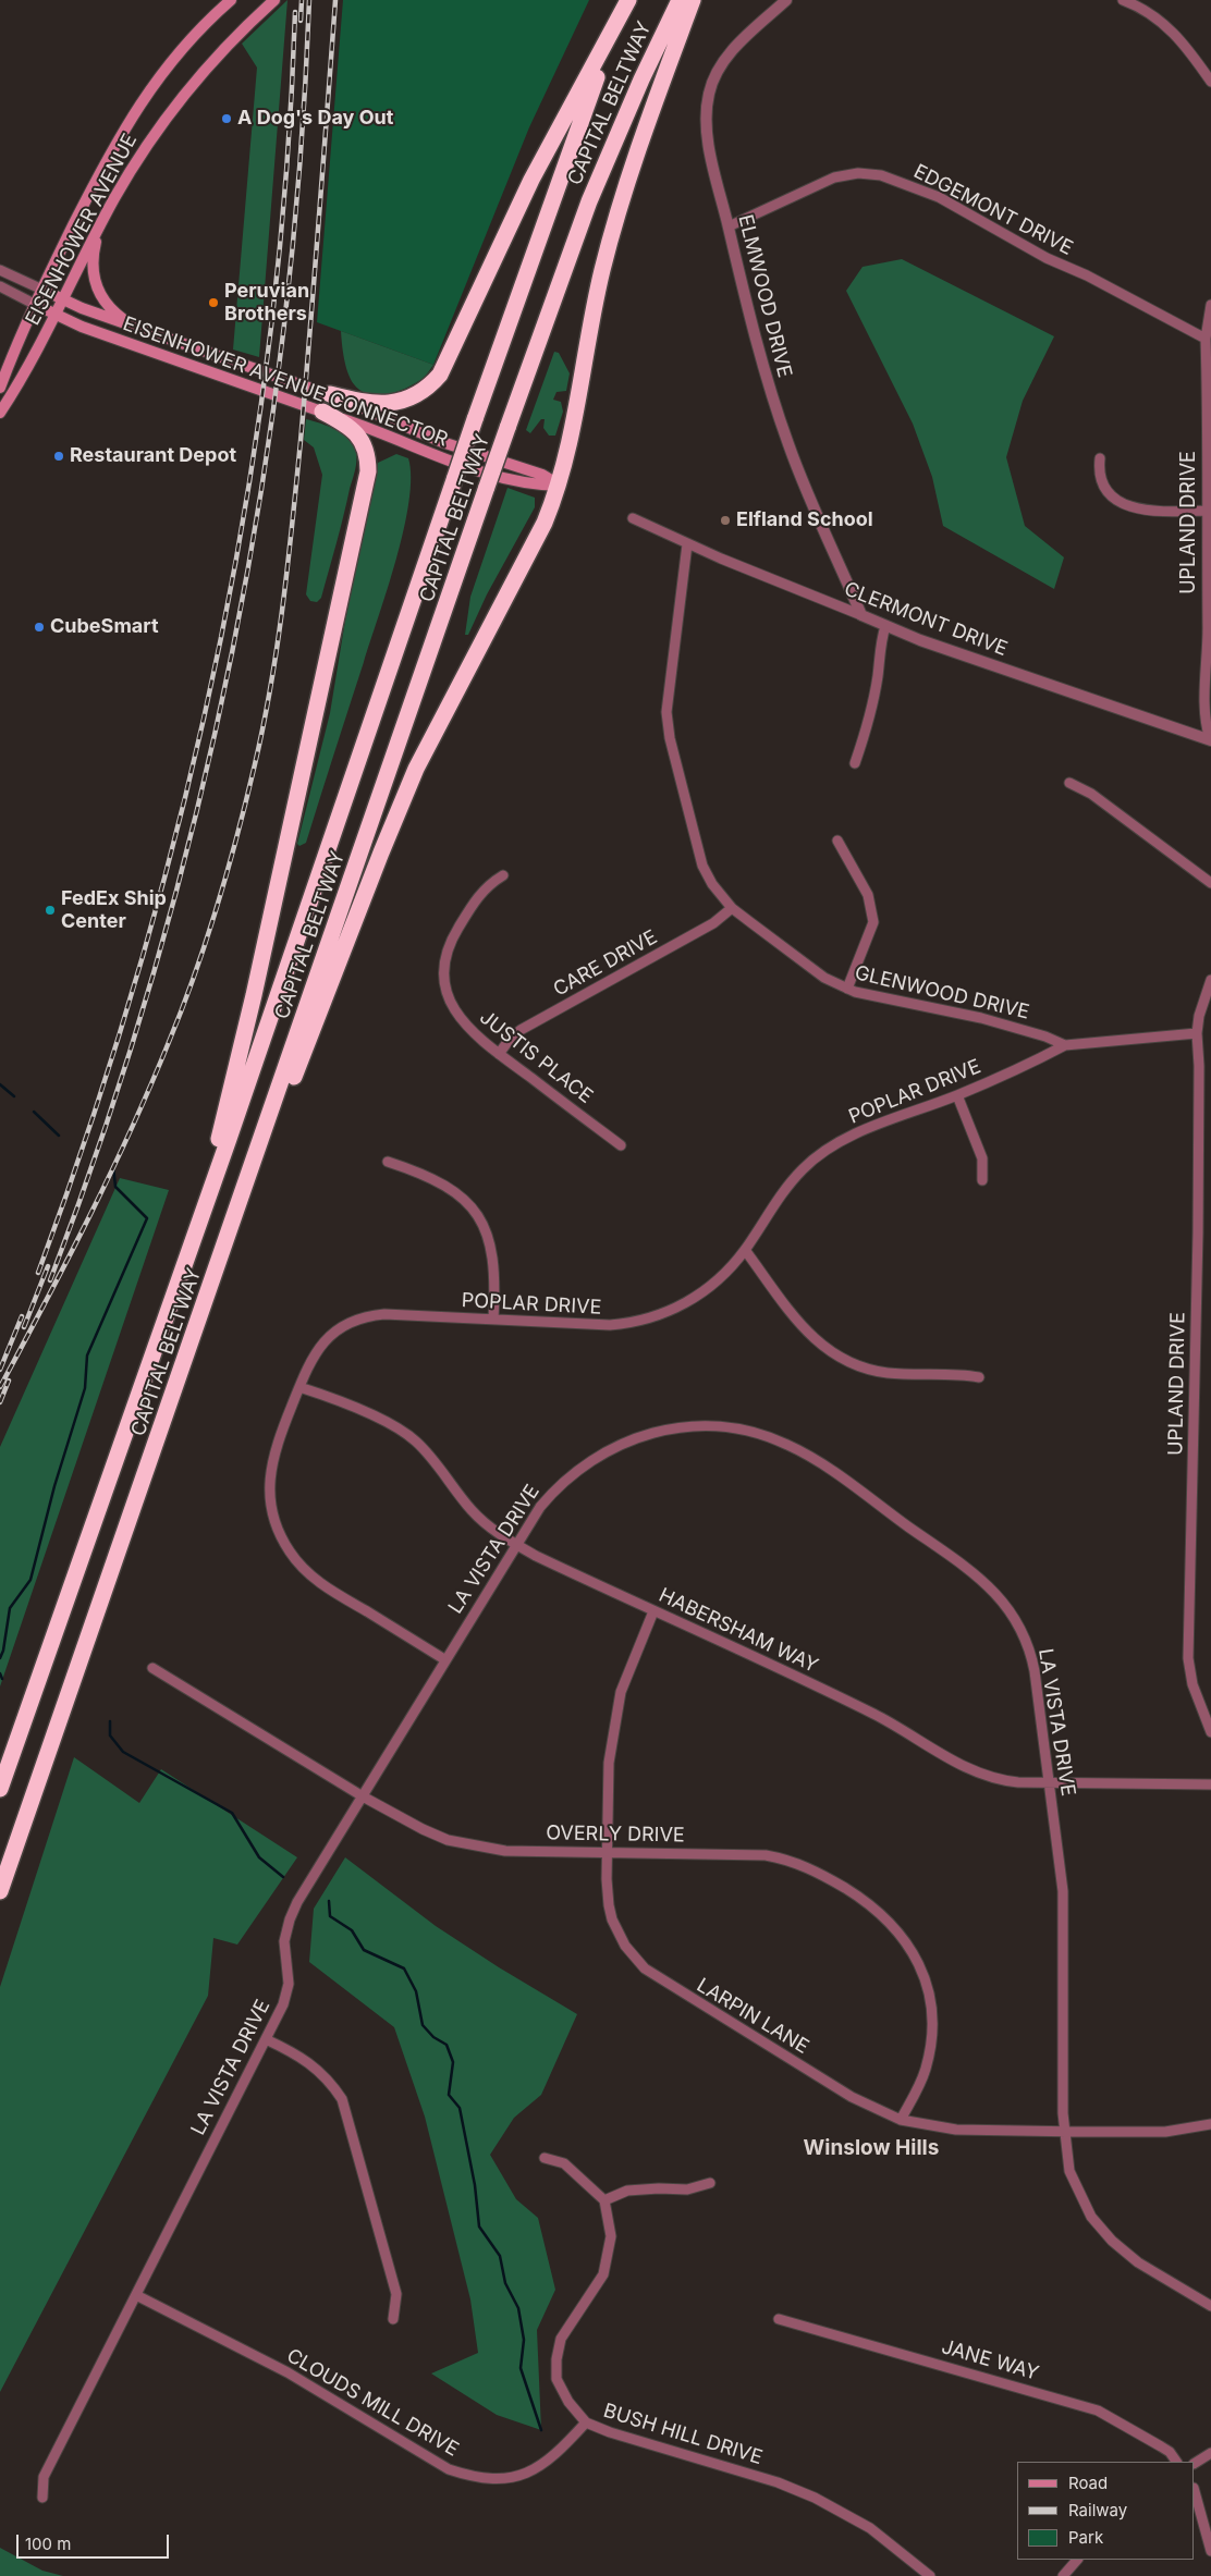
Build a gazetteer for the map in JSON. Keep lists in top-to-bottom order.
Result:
{
  "streets": {
    "highway": ["CAPITAL BELTWAY"],
    "main road": ["EISENHOWER AVENUE", "EISENHOWER AVENUE CONNECTOR"],
    "street": [
      "EDGEMONT DRIVE",
      "ELMWOOD DRIVE",
      "UPLAND DRIVE",
      "CLERMONT DRIVE",
      "CARE DRIVE",
      "GLENWOOD DRIVE",
      "JUSTIS PLACE",
      "POPLAR DRIVE",
      "LA VISTA DRIVE",
      "HABERSHAM WAY",
      "OVERLY DRIVE",
      "LARPIN LANE",
      "JANE WAY",
      "CLOUDS MILL DRIVE",
      "BUSH HILL DRIVE"
    ]
  },
  "crossings": [
    ["EDGEMONT DRIVE", "ELMWOOD DRIVE"],
    ["EDGEMONT DRIVE", "UPLAND DRIVE"],
    ["EISENHOWER AVENUE", "EISENHOWER AVENUE CONNECTOR"],
    ["ELMWOOD DRIVE", "CLERMONT DRIVE"],
    ["UPLAND DRIVE", "CLERMONT DRIVE"],
    ["UPLAND DRIVE", "GLENWOOD DRIVE"],
    ["CLERMONT DRIVE", "GLENWOOD DRIVE"],
    ["CARE DRIVE", "GLENWOOD DRIVE"],
    ["CARE DRIVE", "JUSTIS PLACE"],
    ["GLENWOOD DRIVE", "POPLAR DRIVE"],
    ["POPLAR DRIVE", "LA VISTA DRIVE"],
    ["POPLAR DRIVE", "HABERSHAM WAY"],
    ["LA VISTA DRIVE", "HABERSHAM WAY"],
    ["LA VISTA DRIVE", "OVERLY DRIVE"],
    ["LA VISTA DRIVE", "LARPIN LANE"],
    ["LA VISTA DRIVE", "CLOUDS MILL DRIVE"],
    ["HABERSHAM WAY", "LARPIN LANE"],
    ["OVERLY DRIVE", "LARPIN LANE"],
    ["CLOUDS MILL DRIVE", "BUSH HILL DRIVE"]
  ],
  "districts": ["Winslow Hills"],
  "places": [
    "A Dog's Day Out",
    "Peruvian Brothers",
    "Restaurant Depot",
    "Elfland School",
    "CubeSmart",
    "FedEx Ship Center"
  ],
  "legend": ["Road", "Railway", "Park"],
  "scale_bar": "100 m"
}
